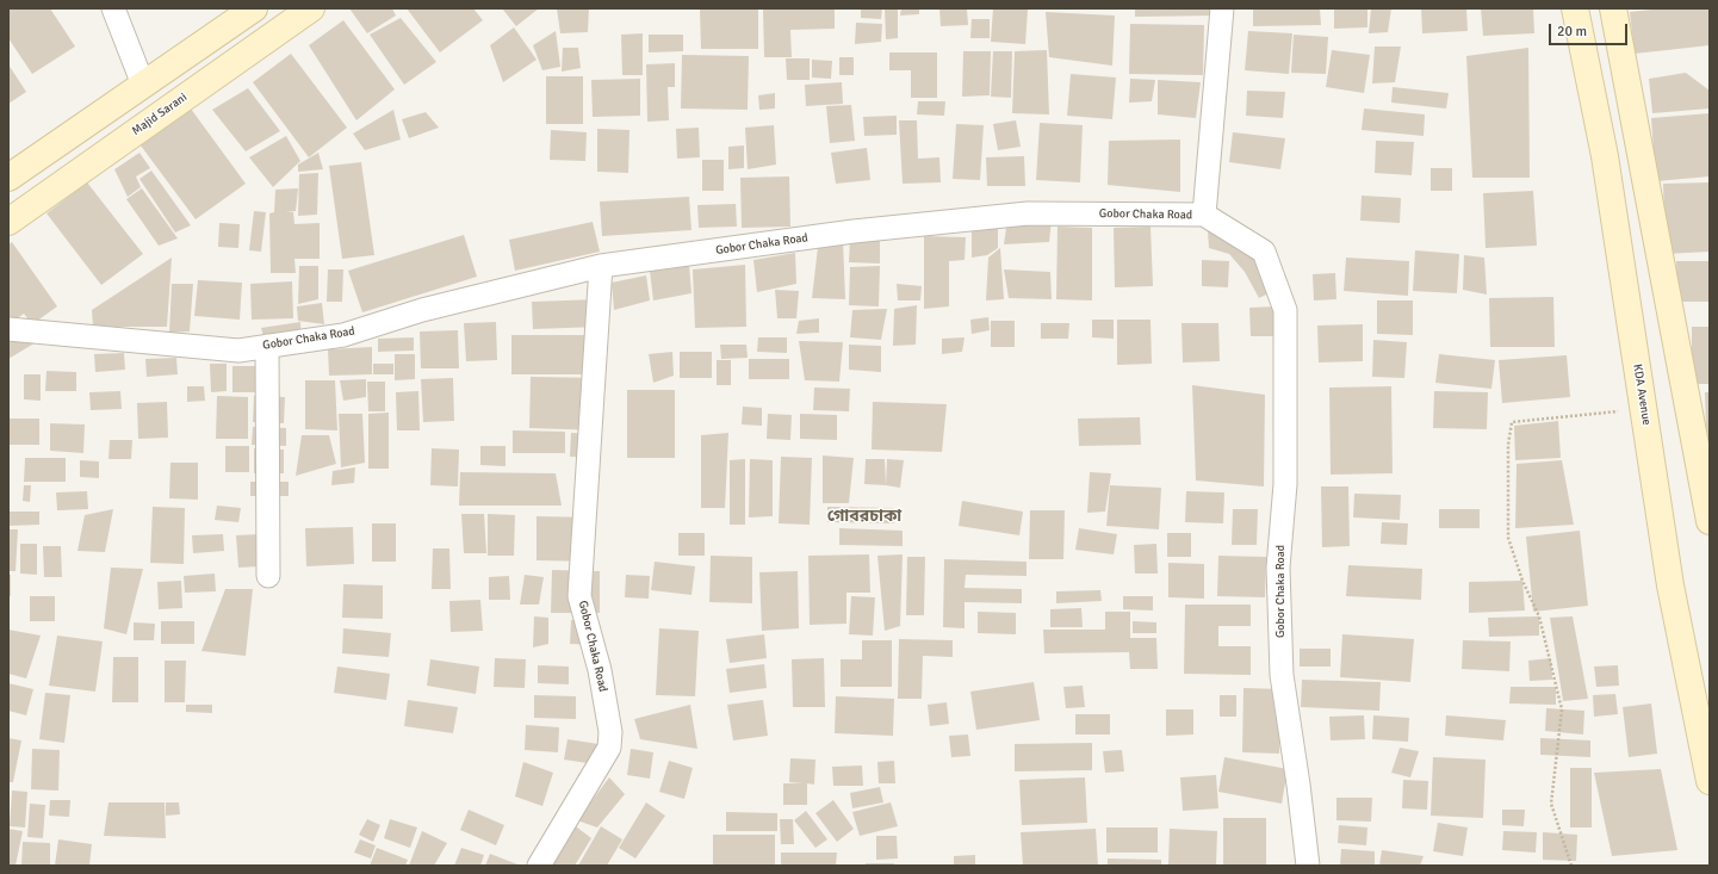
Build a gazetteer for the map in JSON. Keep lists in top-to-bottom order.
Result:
{
  "streets": {
    "main road": ["Majid Sarani", "KDA Avenue"],
    "street": ["Gobor Chaka Road"]
  },
  "districts": ["গোবরচাকা"],
  "scale_bar": "20 m"
}
